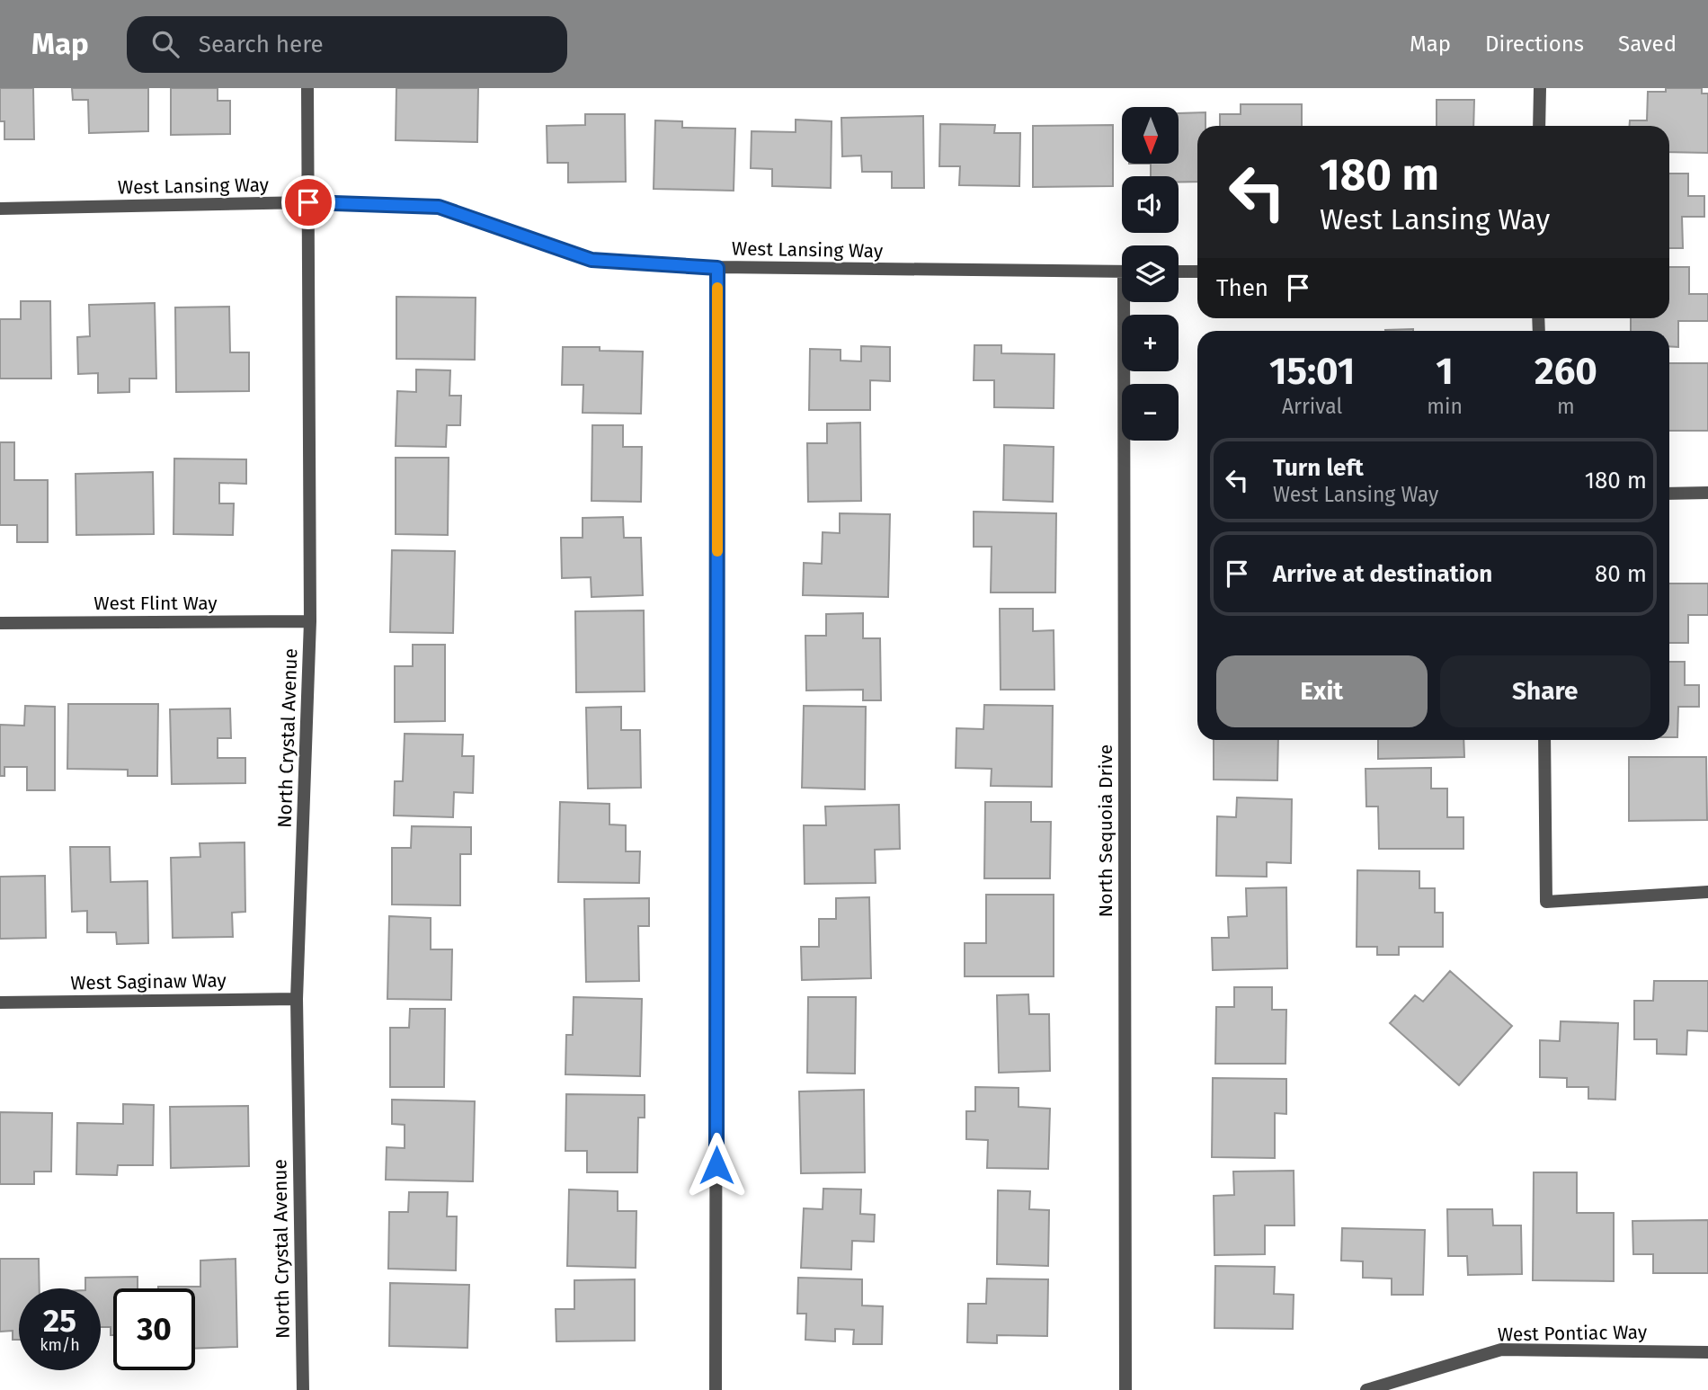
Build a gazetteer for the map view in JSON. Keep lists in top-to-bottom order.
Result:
{
  "streets": {
    "street": [
      "West Lansing Way",
      "West Flint Way",
      "North Crystal Avenue",
      "North Sequoia Drive",
      "West Saginaw Way",
      "West Pontiac Way"
    ]
  },
  "crossings": [
    ["West Lansing Way", "North Crystal Avenue"],
    ["West Flint Way", "North Crystal Avenue"],
    ["North Crystal Avenue", "West Saginaw Way"]
  ],
  "north": "bottom",
  "page": {
    "header": "Map",
    "search": "Search here",
    "nav": ["Map", "Directions", "Saved"],
    "map_buttons": ["+", "−"],
    "turn": ["180 m", "West Lansing Way"],
    "then": "Then",
    "eta": [
      "15:01",
      "Arrival",
      "1",
      "min",
      "260",
      "m"
    ],
    "list": [
      {
        "name": "Turn left",
        "note": "West Lansing Way",
        "value": "180 m"
      },
      {
        "name": "Arrive at destination",
        "value": "80 m"
      }
    ],
    "buttons": ["Exit", "Share"],
    "speed": "25 km/h",
    "limit": "30"
  }
}
